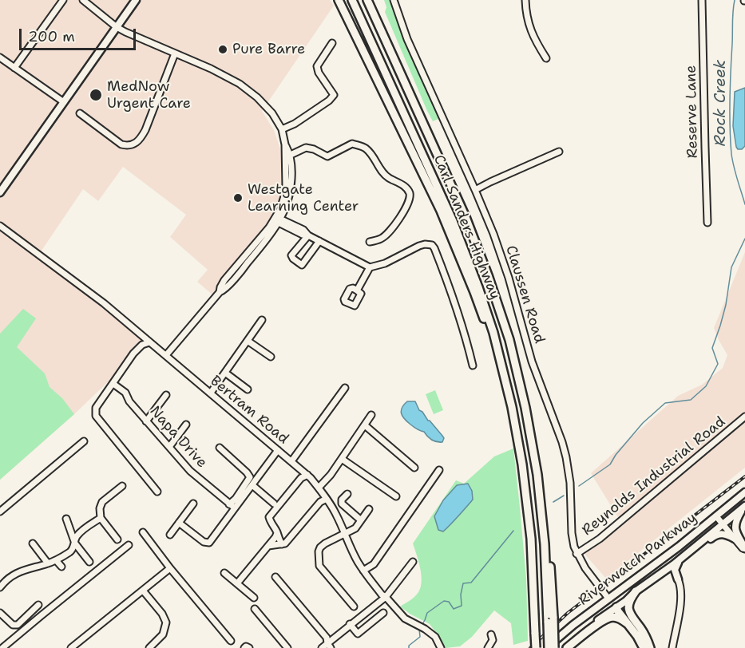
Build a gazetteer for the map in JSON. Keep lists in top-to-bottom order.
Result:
{
  "streets": {
    "highway": ["Carl Sanders Highway"],
    "main road": ["Riverwatch Parkway"],
    "street": [
      "Reserve Lane",
      "Claussen Road",
      "Bertram Road",
      "Napa Drive",
      "Reynolds Industrial Road"
    ]
  },
  "crossings": [
    ["Carl Sanders Highway", "Riverwatch Parkway"],
    ["Claussen Road", "Reynolds Industrial Road"],
    ["Claussen Road", "Riverwatch Parkway"]
  ],
  "water": ["Rock Creek"],
  "places": ["Pure Barre", "MedNow Urgent Care", "Westgate Learning Center"],
  "scale_bar": "200 m"
}
